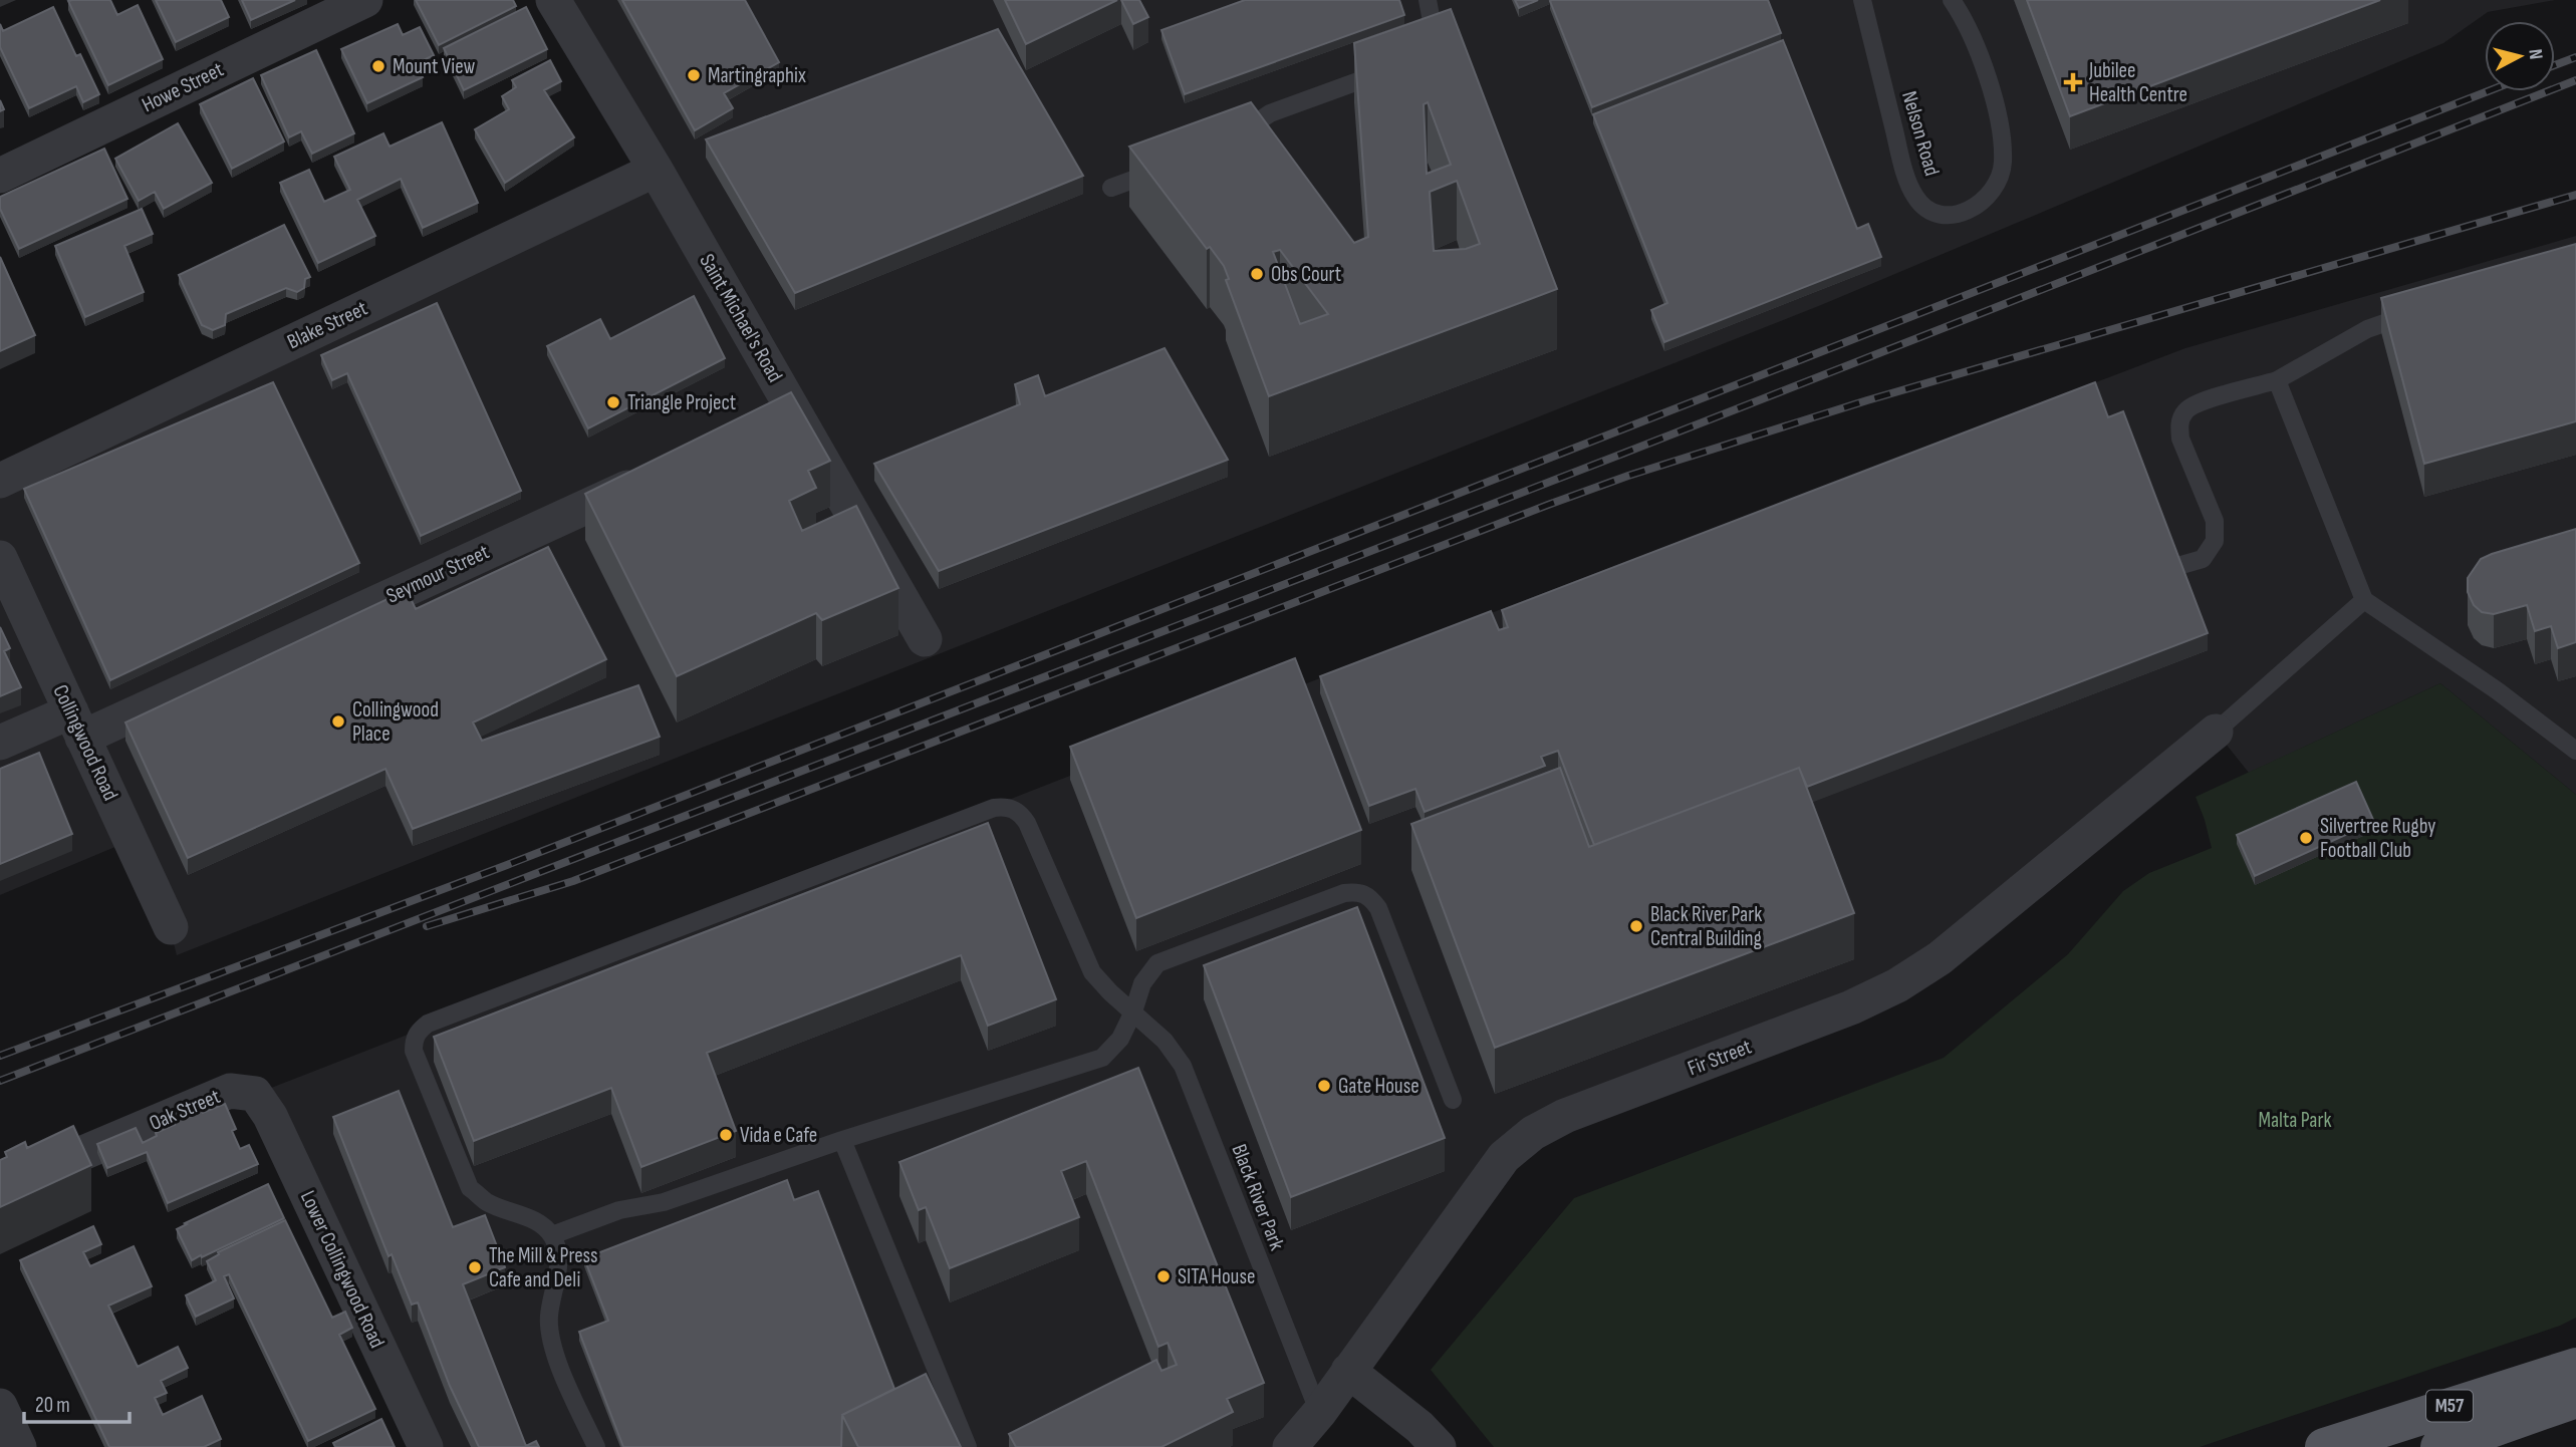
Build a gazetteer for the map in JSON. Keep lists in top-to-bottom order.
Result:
{
  "streets": {
    "main road": ["M57"],
    "street": [
      "Howe Street",
      "Saint Michael's Road",
      "Blake Street",
      "Seymour Street",
      "Collingwood Road",
      "Fir Street",
      "Oak Street",
      "Lower Collingwood Road"
    ],
    "lane": ["Nelson Road", "Black River Park"]
  },
  "crossings": [
    ["Saint Michael's Road", "Blake Street"],
    ["Seymour Street", "Collingwood Road"],
    ["Fir Street", "Black River Park"],
    ["Oak Street", "Lower Collingwood Road"]
  ],
  "parks": ["Malta Park"],
  "places": {
    "other": [
      "Mount View",
      "Martingraphix",
      "Obs Court",
      "Triangle Project",
      "Collingwood Place",
      "Silvertree Rugby Football Club",
      "Black River Park Central Building",
      "Gate House",
      "Vida e Cafe",
      "The Mill & Press Cafe and Deli",
      "SITA House"
    ],
    "health": ["Jubilee Health Centre"]
  },
  "scale_bar": "20 m",
  "north": "right"
}
